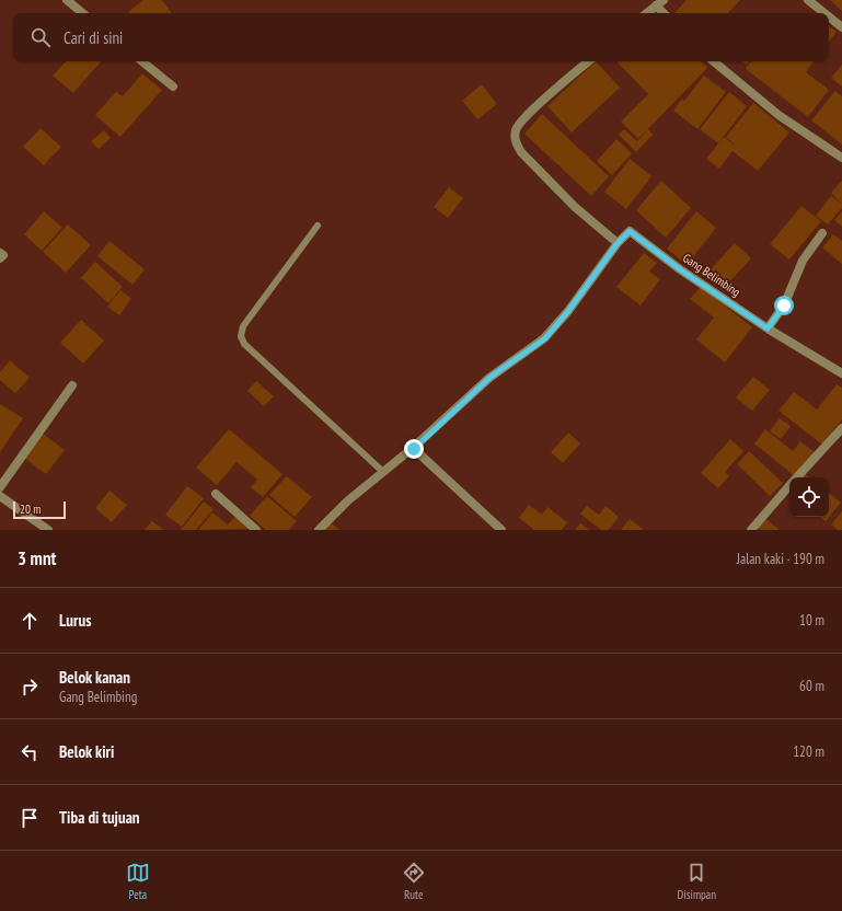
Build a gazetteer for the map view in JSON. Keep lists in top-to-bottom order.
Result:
{
  "streets": {
    "street": ["Gang Belimbing"]
  },
  "scale_bar": "20 m",
  "page": {
    "search": "Cari di sini",
    "scale": "20 m",
    "heading": ["3 mnt", "Jalan kaki · 190 m"],
    "list": [
      ["Lurus", "10 m"],
      ["Belok kanan", "Gang Belimbing", "60 m"],
      ["Belok kiri", "120 m"],
      "Tiba di tujuan"
    ],
    "nav": ["Peta", "Rute", "Disimpan"]
  }
}
